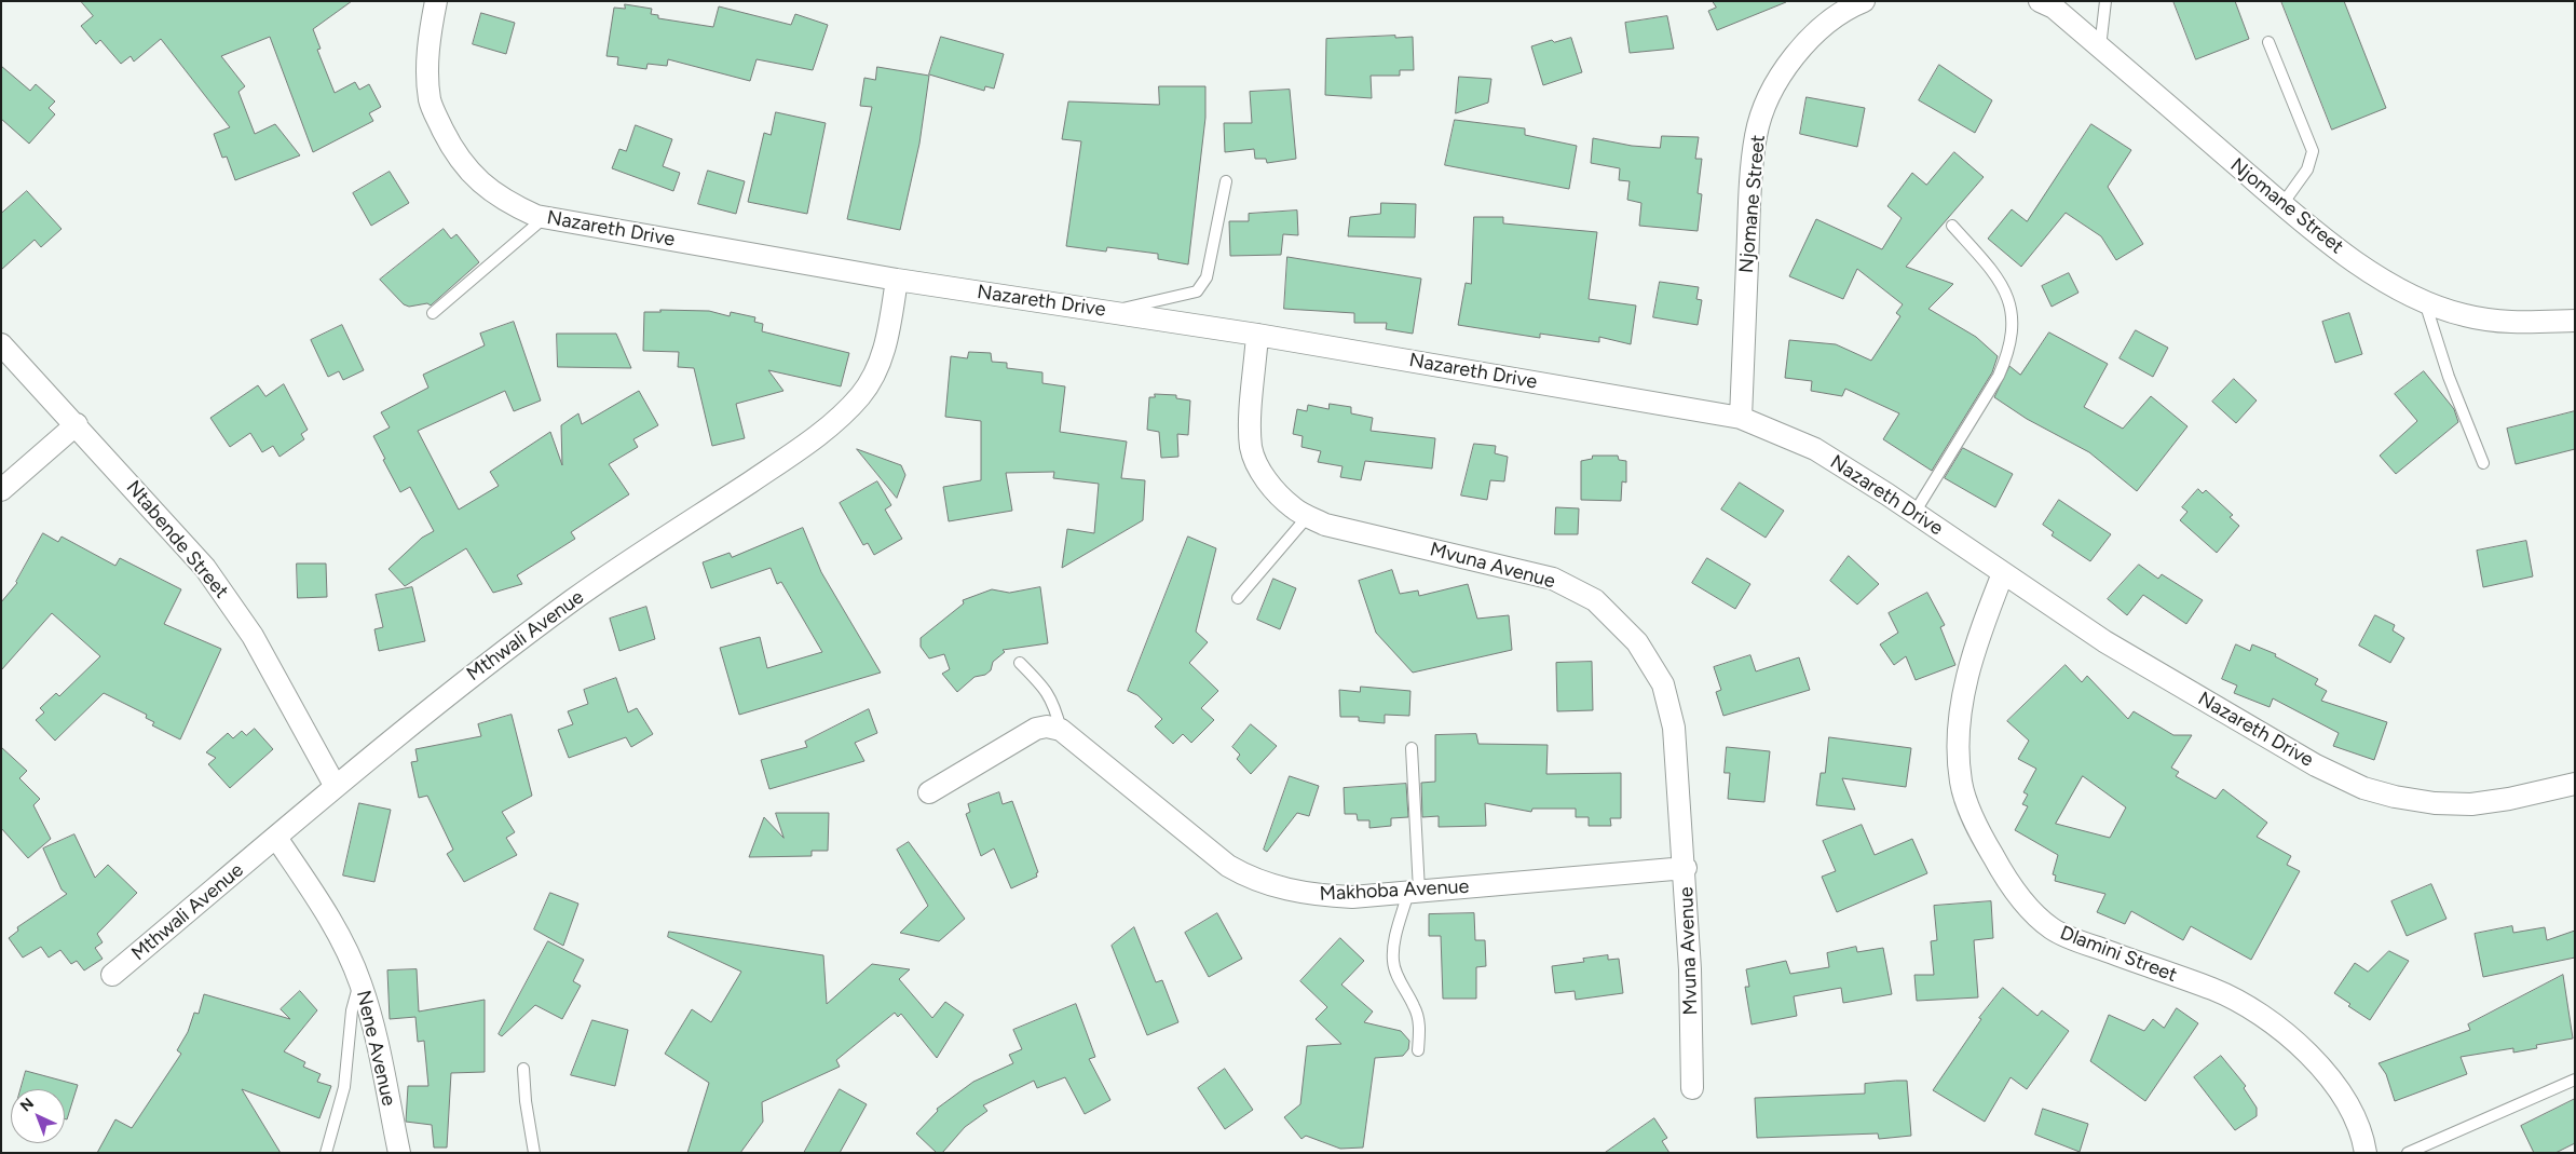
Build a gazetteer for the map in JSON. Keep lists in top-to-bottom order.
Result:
{
  "streets": {
    "street": [
      "Njomane Street",
      "Nazareth Drive",
      "Ntabende Street",
      "Mvuna Avenue",
      "Mthwali Avenue",
      "Makhoba Avenue",
      "Dlamini Street",
      "Nene Avenue"
    ]
  },
  "crossings": [
    ["Njomane Street", "Nazareth Drive"],
    ["Nazareth Drive", "Mvuna Avenue"],
    ["Nazareth Drive", "Mthwali Avenue"],
    ["Nazareth Drive", "Dlamini Street"],
    ["Ntabende Street", "Mthwali Avenue"],
    ["Mvuna Avenue", "Makhoba Avenue"],
    ["Mthwali Avenue", "Nene Avenue"]
  ],
  "north": "top left"
}
